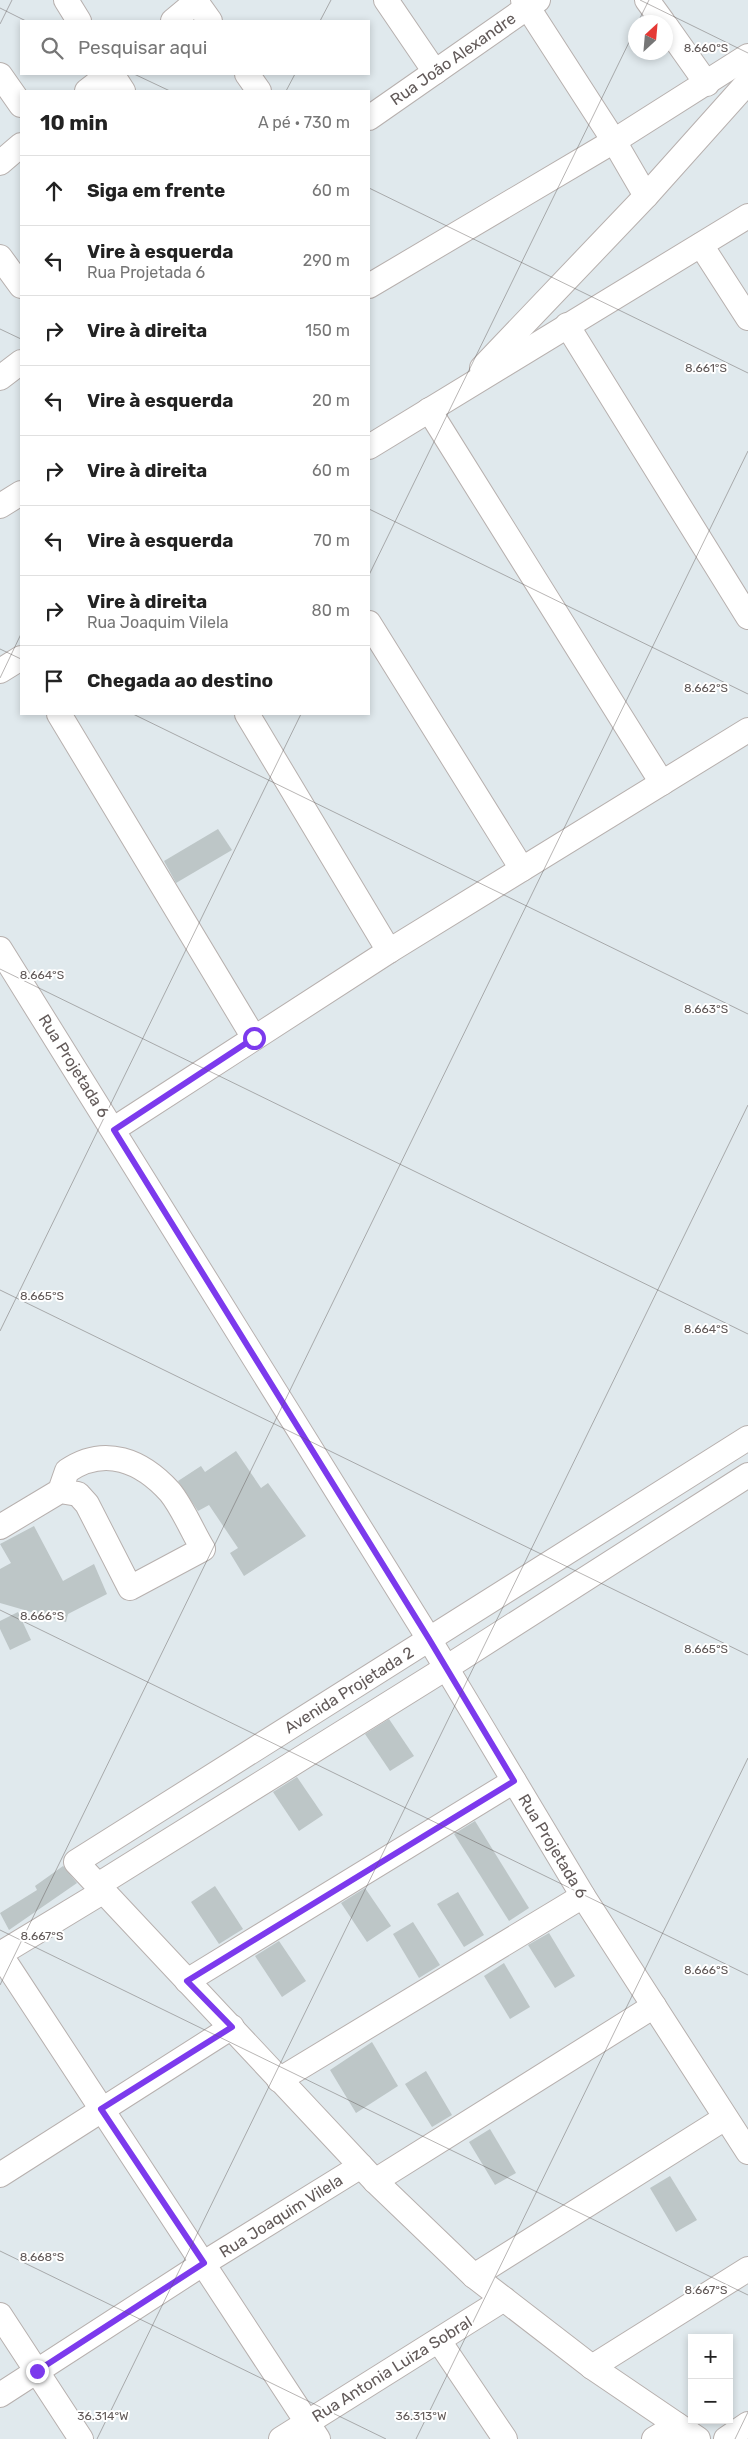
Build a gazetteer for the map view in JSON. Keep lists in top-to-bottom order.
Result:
{
  "streets": {
    "street": [
      "Rua João Alexandre",
      "Rua Projetada 6",
      "Avenida Projetada 2",
      "Rua Joaquim Vilela",
      "Rua Antonia Luiza Sobral"
    ]
  },
  "crossings": [
    ["Rua Projetada 6", "Avenida Projetada 2"],
    ["Rua Projetada 6", "Rua Joaquim Vilela"]
  ],
  "north": "top right",
  "page": {
    "search": "Pesquisar aqui",
    "heading": ["10 min", "A pé · 730 m"],
    "list": [
      ["Siga em frente", "60 m"],
      ["Vire à esquerda", "Rua Projetada 6", "290 m"],
      ["Vire à direita", "150 m"],
      ["Vire à esquerda", "20 m"],
      ["Vire à direita", "60 m"],
      ["Vire à esquerda", "70 m"],
      ["Vire à direita", "Rua Joaquim Vilela", "80 m"],
      "Chegada ao destino"
    ],
    "map_buttons": ["+", "−"]
  },
  "coordinates": [
    "8.660°S",
    "8.661°S",
    "8.662°S",
    "8.664°S",
    "8.663°S",
    "8.665°S",
    "8.666°S",
    "8.667°S",
    "8.668°S",
    "36.314°W",
    "36.313°W"
  ]
}
